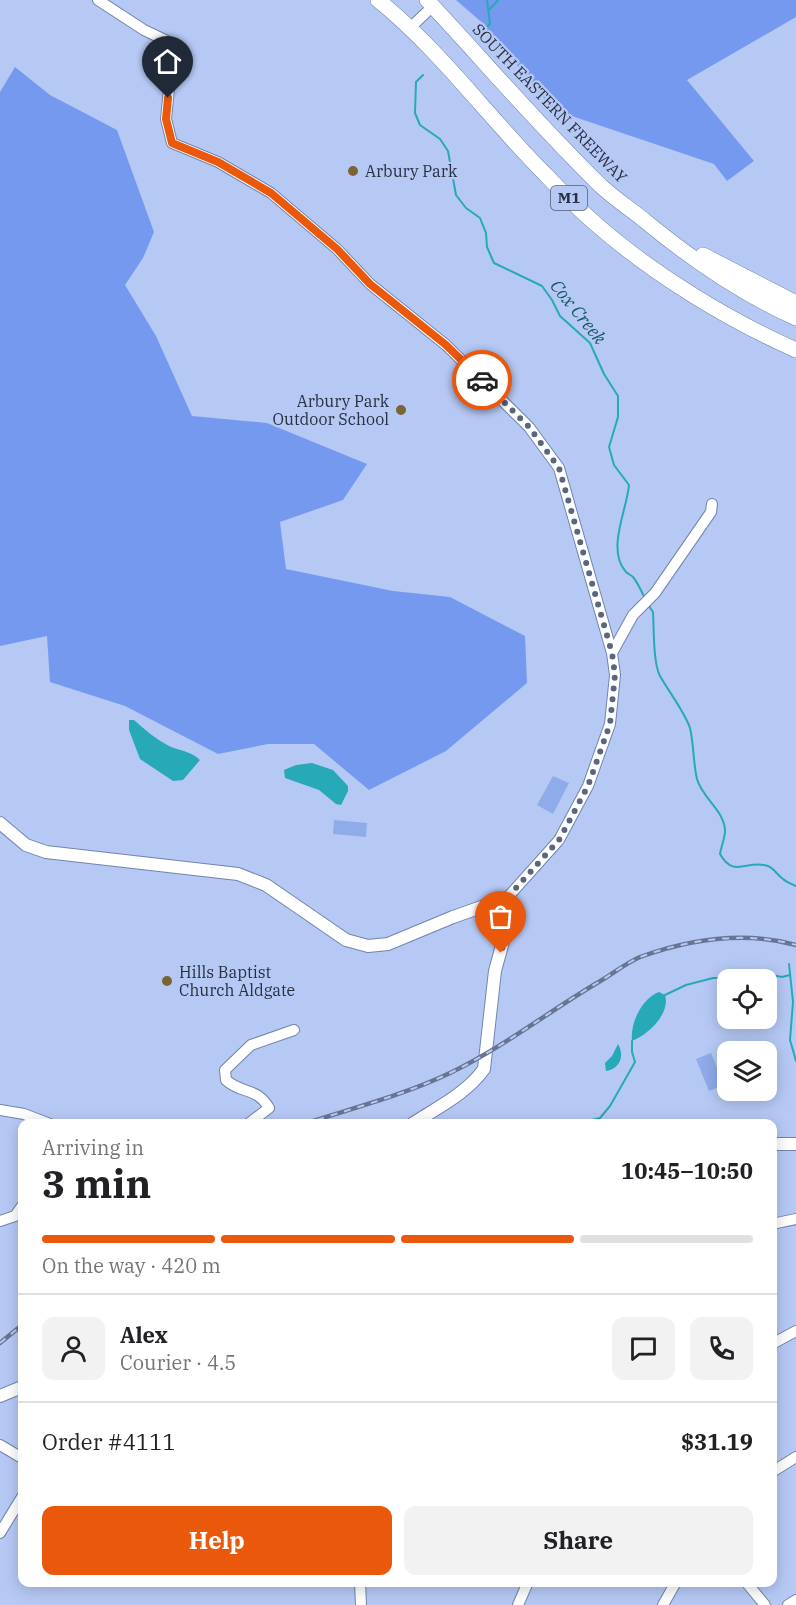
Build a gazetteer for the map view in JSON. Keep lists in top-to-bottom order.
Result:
{
  "streets": {
    "highway": ["SOUTH EASTERN FREEWAY", "M1"]
  },
  "crossings": [
    ["SOUTH EASTERN FREEWAY", "M1"]
  ],
  "water": ["Cox Creek"],
  "places": ["Arbury Park", "Arbury Park Outdoor School", "Hills Baptist Church Aldgate"],
  "page": {
    "heading": ["3 min", "Arriving in", "10:45–10:50"],
    "panel": [
      "Alex",
      "Courier · 4.5",
      "Order #4111",
      "$31.19"
    ],
    "bar": "On the way · 420 m",
    "buttons": ["Help", "Share"]
  }
}
